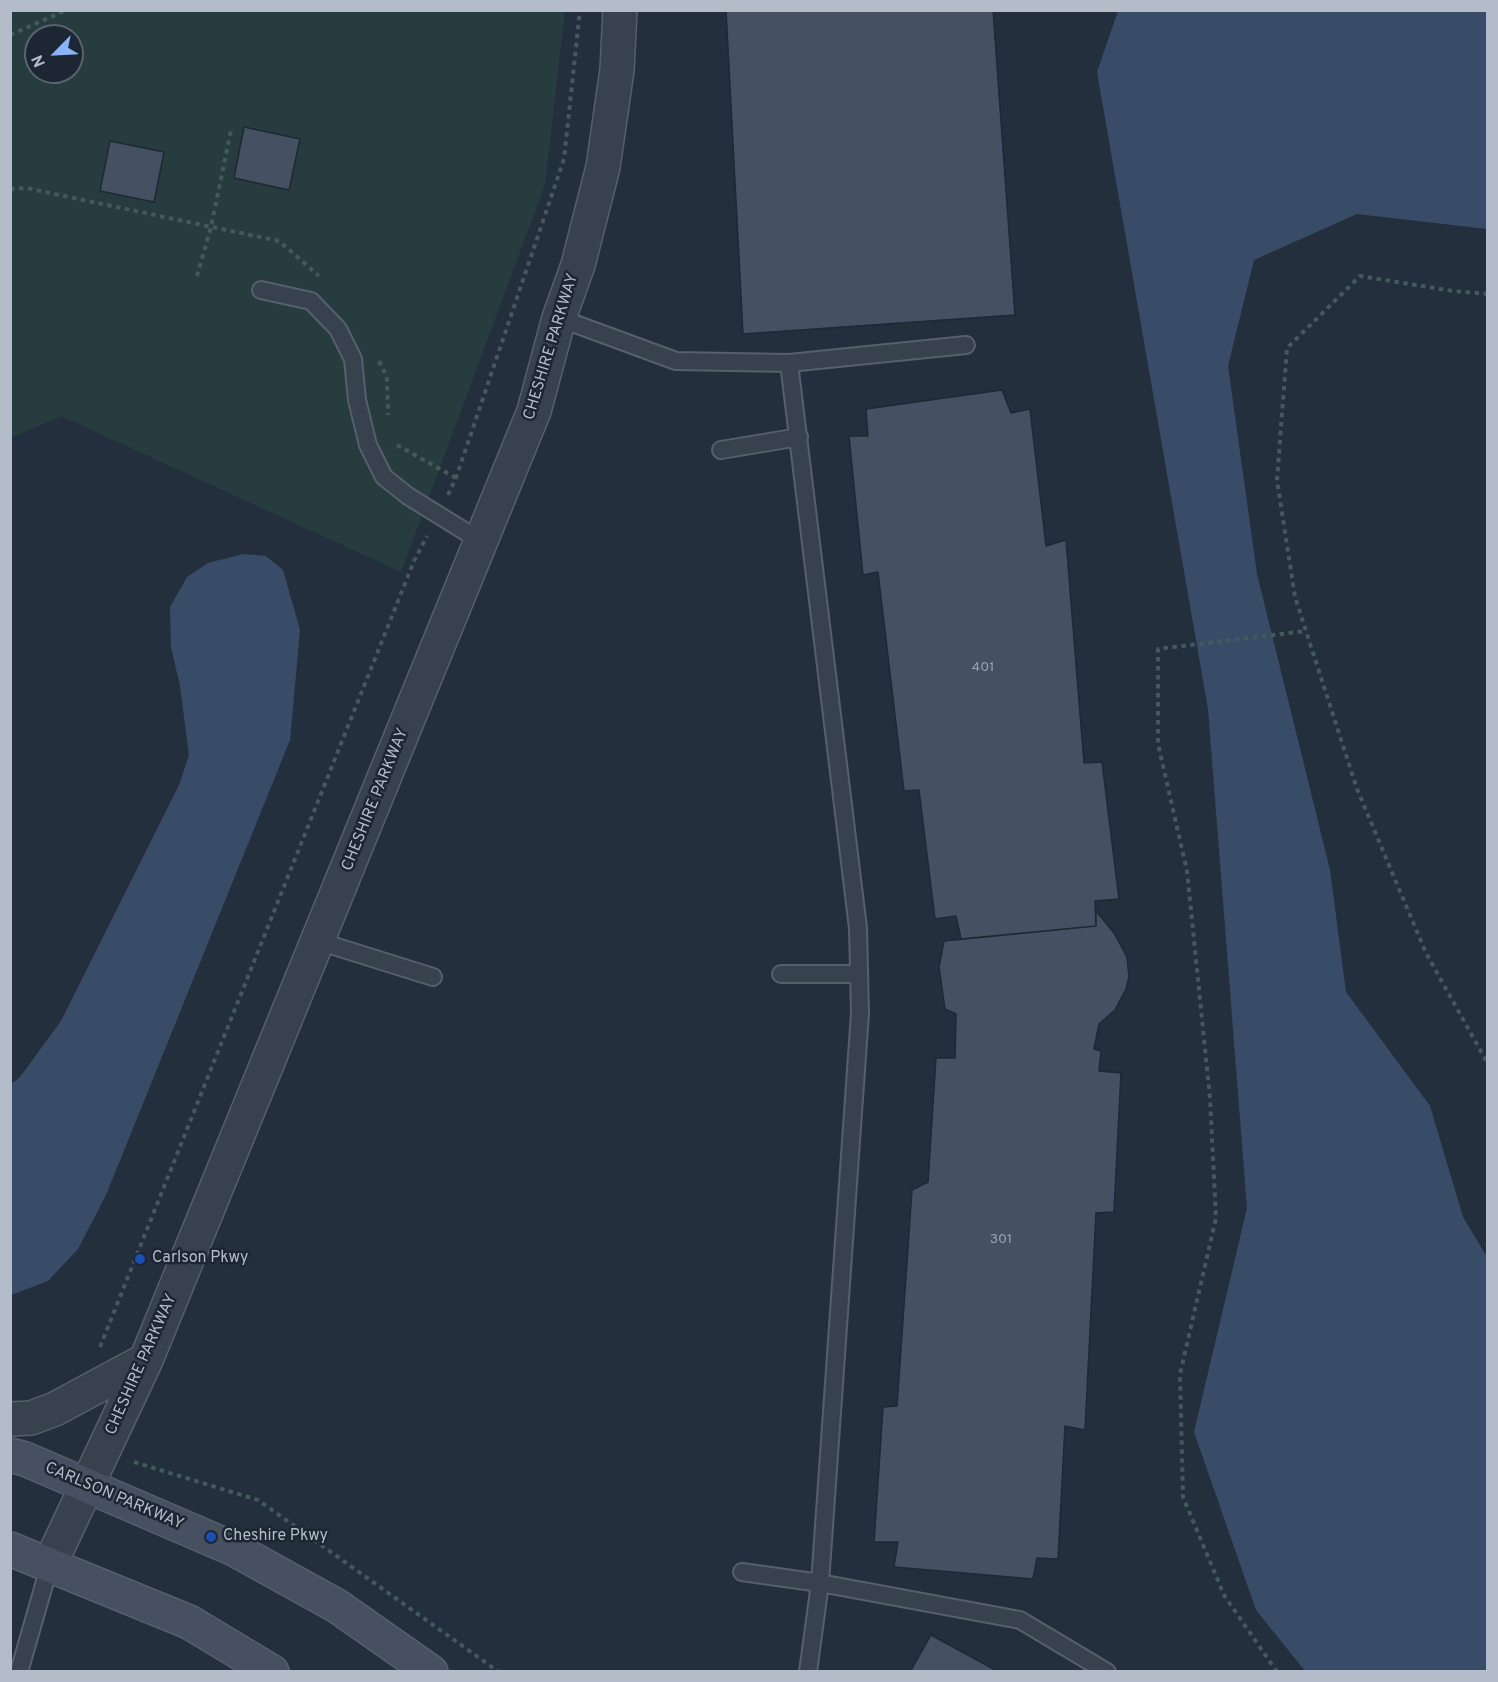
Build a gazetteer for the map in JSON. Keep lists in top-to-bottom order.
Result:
{
  "streets": {
    "main road": ["CARLSON PARKWAY"],
    "street": ["CHESHIRE PARKWAY"]
  },
  "crossings": [
    ["CHESHIRE PARKWAY", "CARLSON PARKWAY"]
  ],
  "places": ["Carlson Pkwy", "Cheshire Pkwy"],
  "house_numbers": ["401", "301"],
  "north": "bottom left"
}
